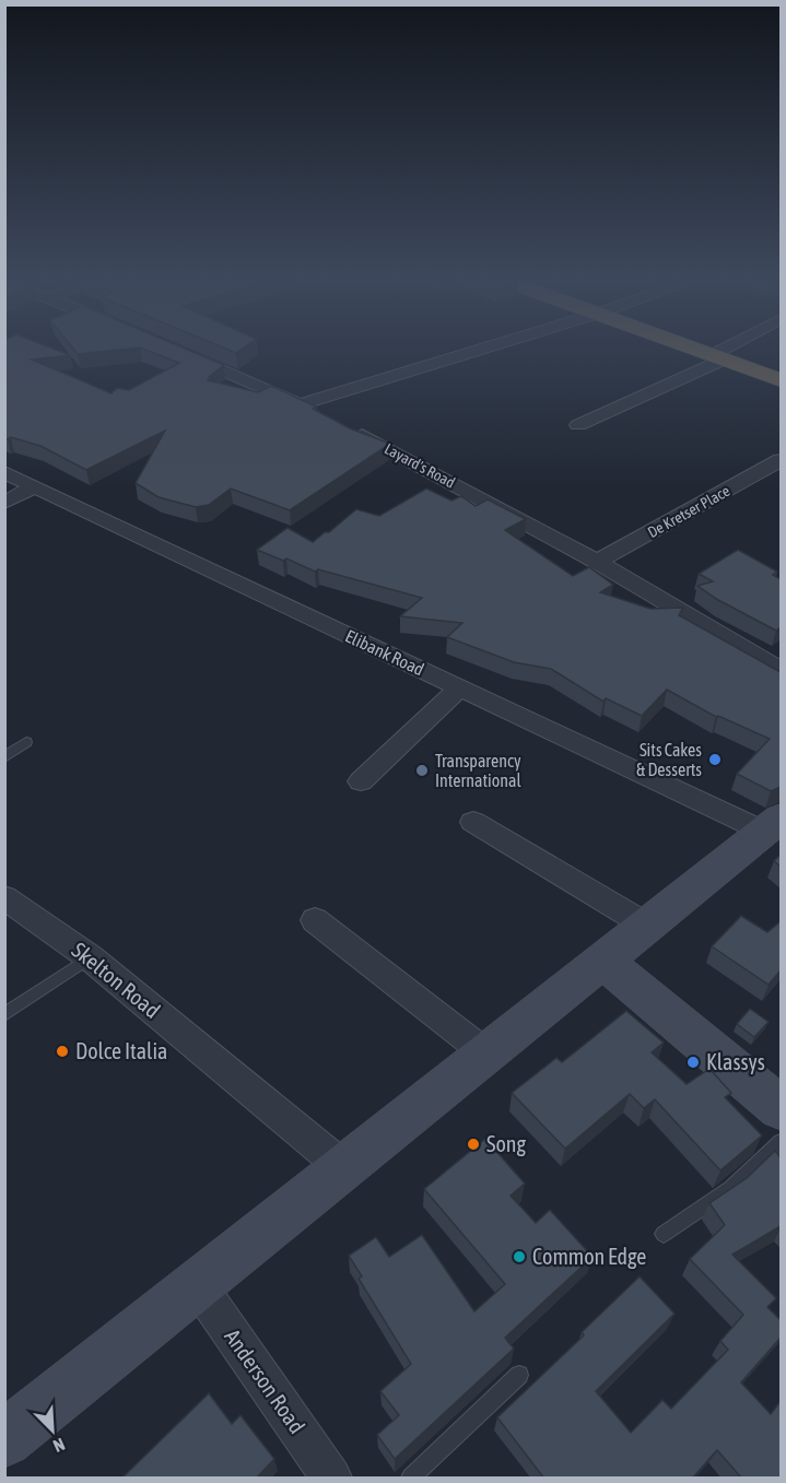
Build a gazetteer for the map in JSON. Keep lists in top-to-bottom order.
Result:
{
  "streets": {
    "street": [
      "Layard's Road",
      "De Kretser Place",
      "Elibank Road",
      "Skelton Road",
      "Anderson Road"
    ]
  },
  "crossings": [
    ["Layard's Road", "De Kretser Place"]
  ],
  "places": [
    "Sits Cakes & Desserts",
    "Transparency International",
    "Dolce Italia",
    "Klassys",
    "Song",
    "Common Edge"
  ],
  "north": "bottom right"
}
